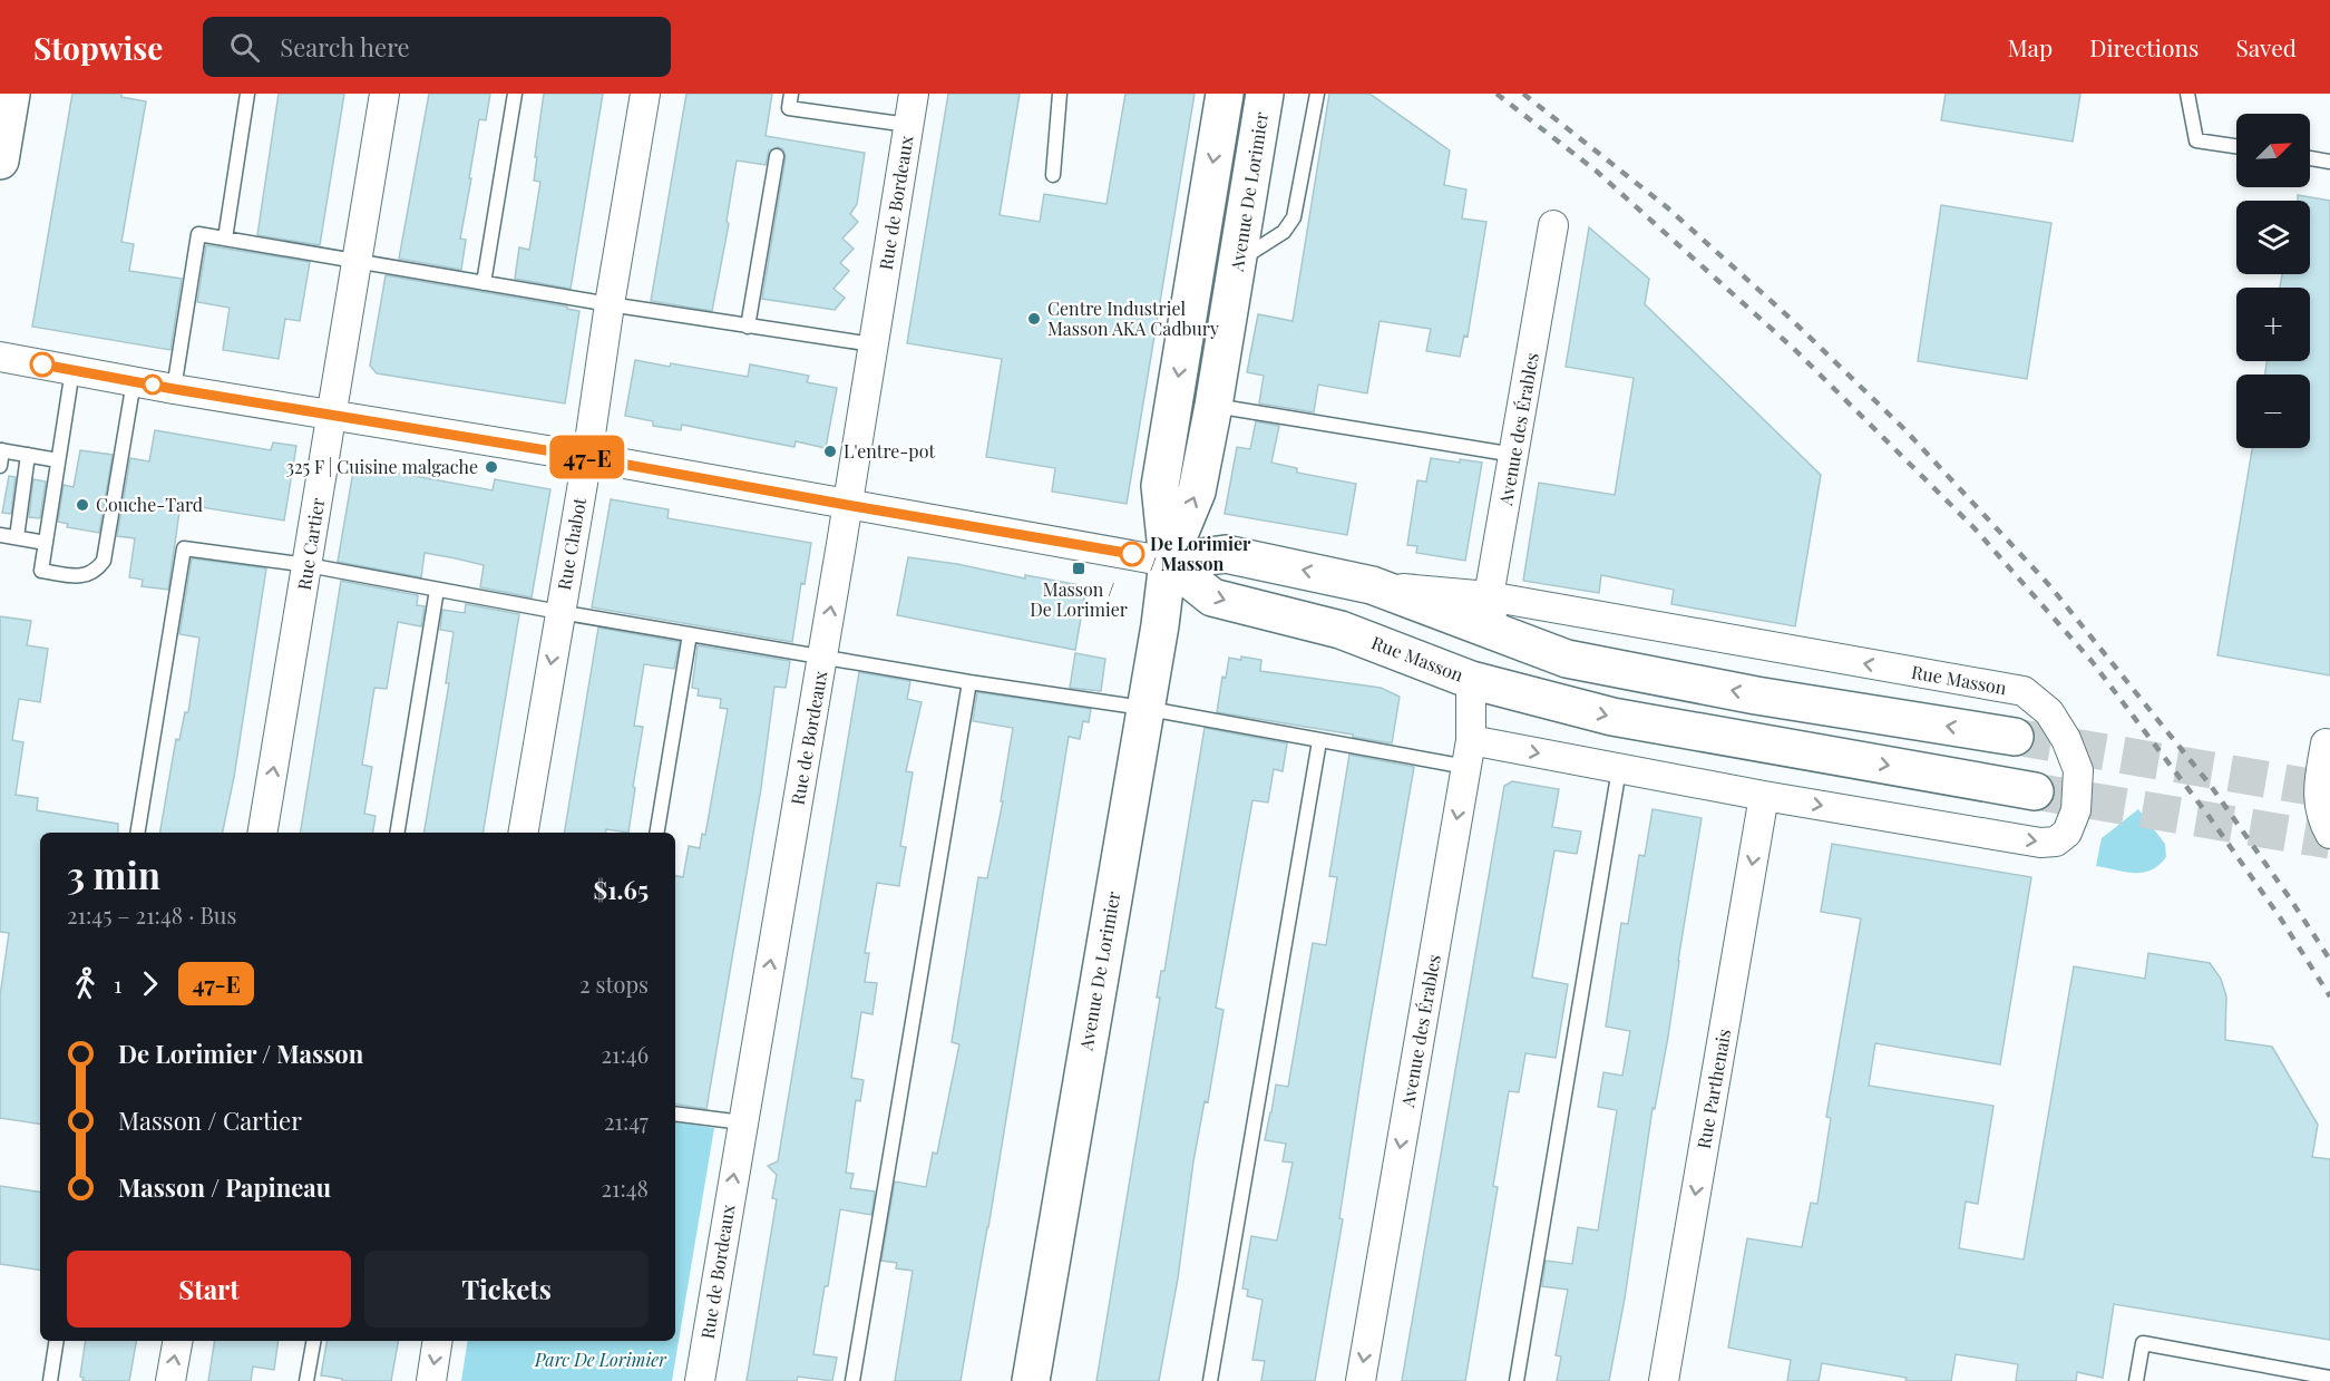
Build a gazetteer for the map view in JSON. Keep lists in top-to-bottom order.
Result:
{
  "streets": {
    "main road": ["Avenue De Lorimier", "Rue Masson"],
    "street": [
      "Rue de Bordeaux",
      "Avenue des Érables",
      "Rue Cartier",
      "Rue Chabot",
      "Rue Parthenais"
    ]
  },
  "crossings": [
    ["Avenue De Lorimier", "Rue Masson"],
    ["Rue de Bordeaux", "Rue Masson"],
    ["Avenue des Érables", "Rue Masson"],
    ["Rue Cartier", "Rue Masson"],
    ["Rue Chabot", "Rue Masson"],
    ["Rue Masson", "Rue Parthenais"]
  ],
  "one_way": [
    "Rue de Bordeaux",
    "Avenue des Érables",
    "Rue Cartier",
    "Rue Parthenais"
  ],
  "parks": ["Parc De Lorimier"],
  "places": {
    "other": [
      "Centre Industriel Masson AKA Cadbury",
      "L'entre-pot",
      "325 F | Cuisine malgache",
      "Couche-Tard",
      "De Lorimier / Masson"
    ],
    "transit": ["Masson / De Lorimier"]
  },
  "lines": ["bus line 47-E"],
  "north": "top right",
  "page": {
    "header": "Stopwise",
    "search": "Search here",
    "nav": ["Map", "Directions", "Saved"],
    "on_map": "47-E",
    "map_buttons": ["+", "−"],
    "heading": ["3 min", "21:45 – 21:48 · Bus", "$1.65"],
    "legs": ["1", "47-E", "2 stops"],
    "list": [
      {
        "name": "De Lorimier / Masson",
        "value": "21:46"
      },
      {
        "name": "Masson / Cartier",
        "value": "21:47"
      },
      {
        "name": "Masson / Papineau",
        "value": "21:48"
      }
    ],
    "buttons": ["Start", "Tickets"]
  }
}
